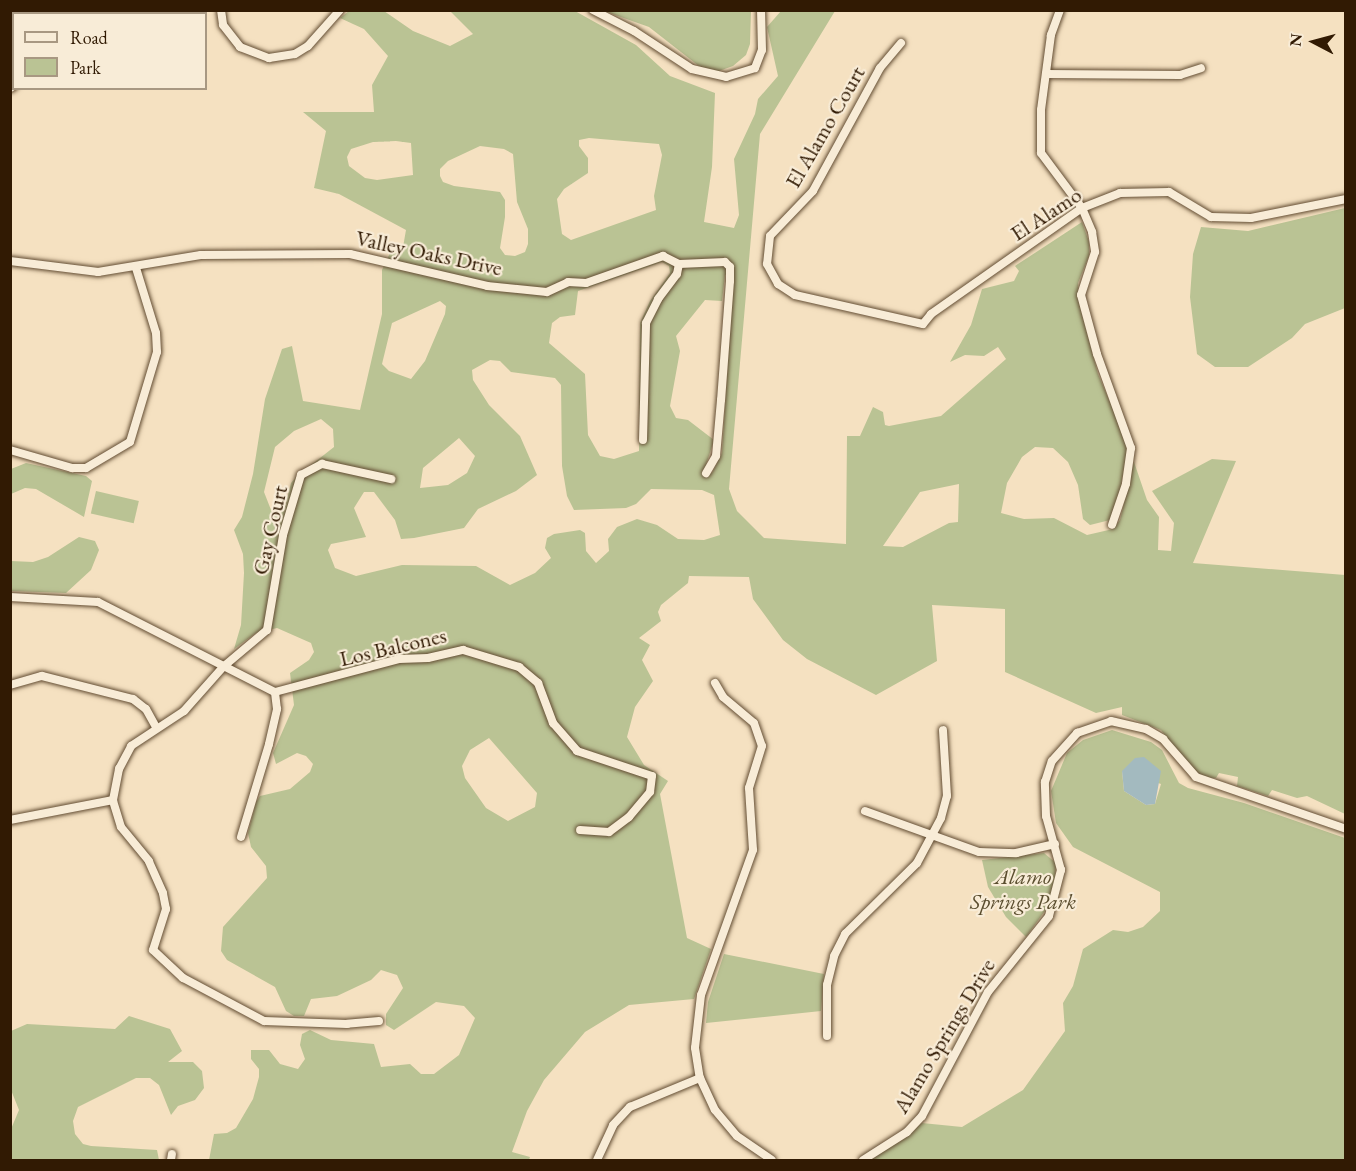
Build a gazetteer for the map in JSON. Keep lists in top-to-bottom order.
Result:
{
  "streets": {
    "street": [
      "El Alamo Court",
      "El Alamo",
      "Valley Oaks Drive",
      "Gay Court",
      "Los Balcones",
      "Alamo Springs Drive"
    ]
  },
  "crossings": [
    ["El Alamo Court", "El Alamo"]
  ],
  "parks": ["Alamo Springs Park"],
  "legend": ["Road", "Park"],
  "north": "left"
}
